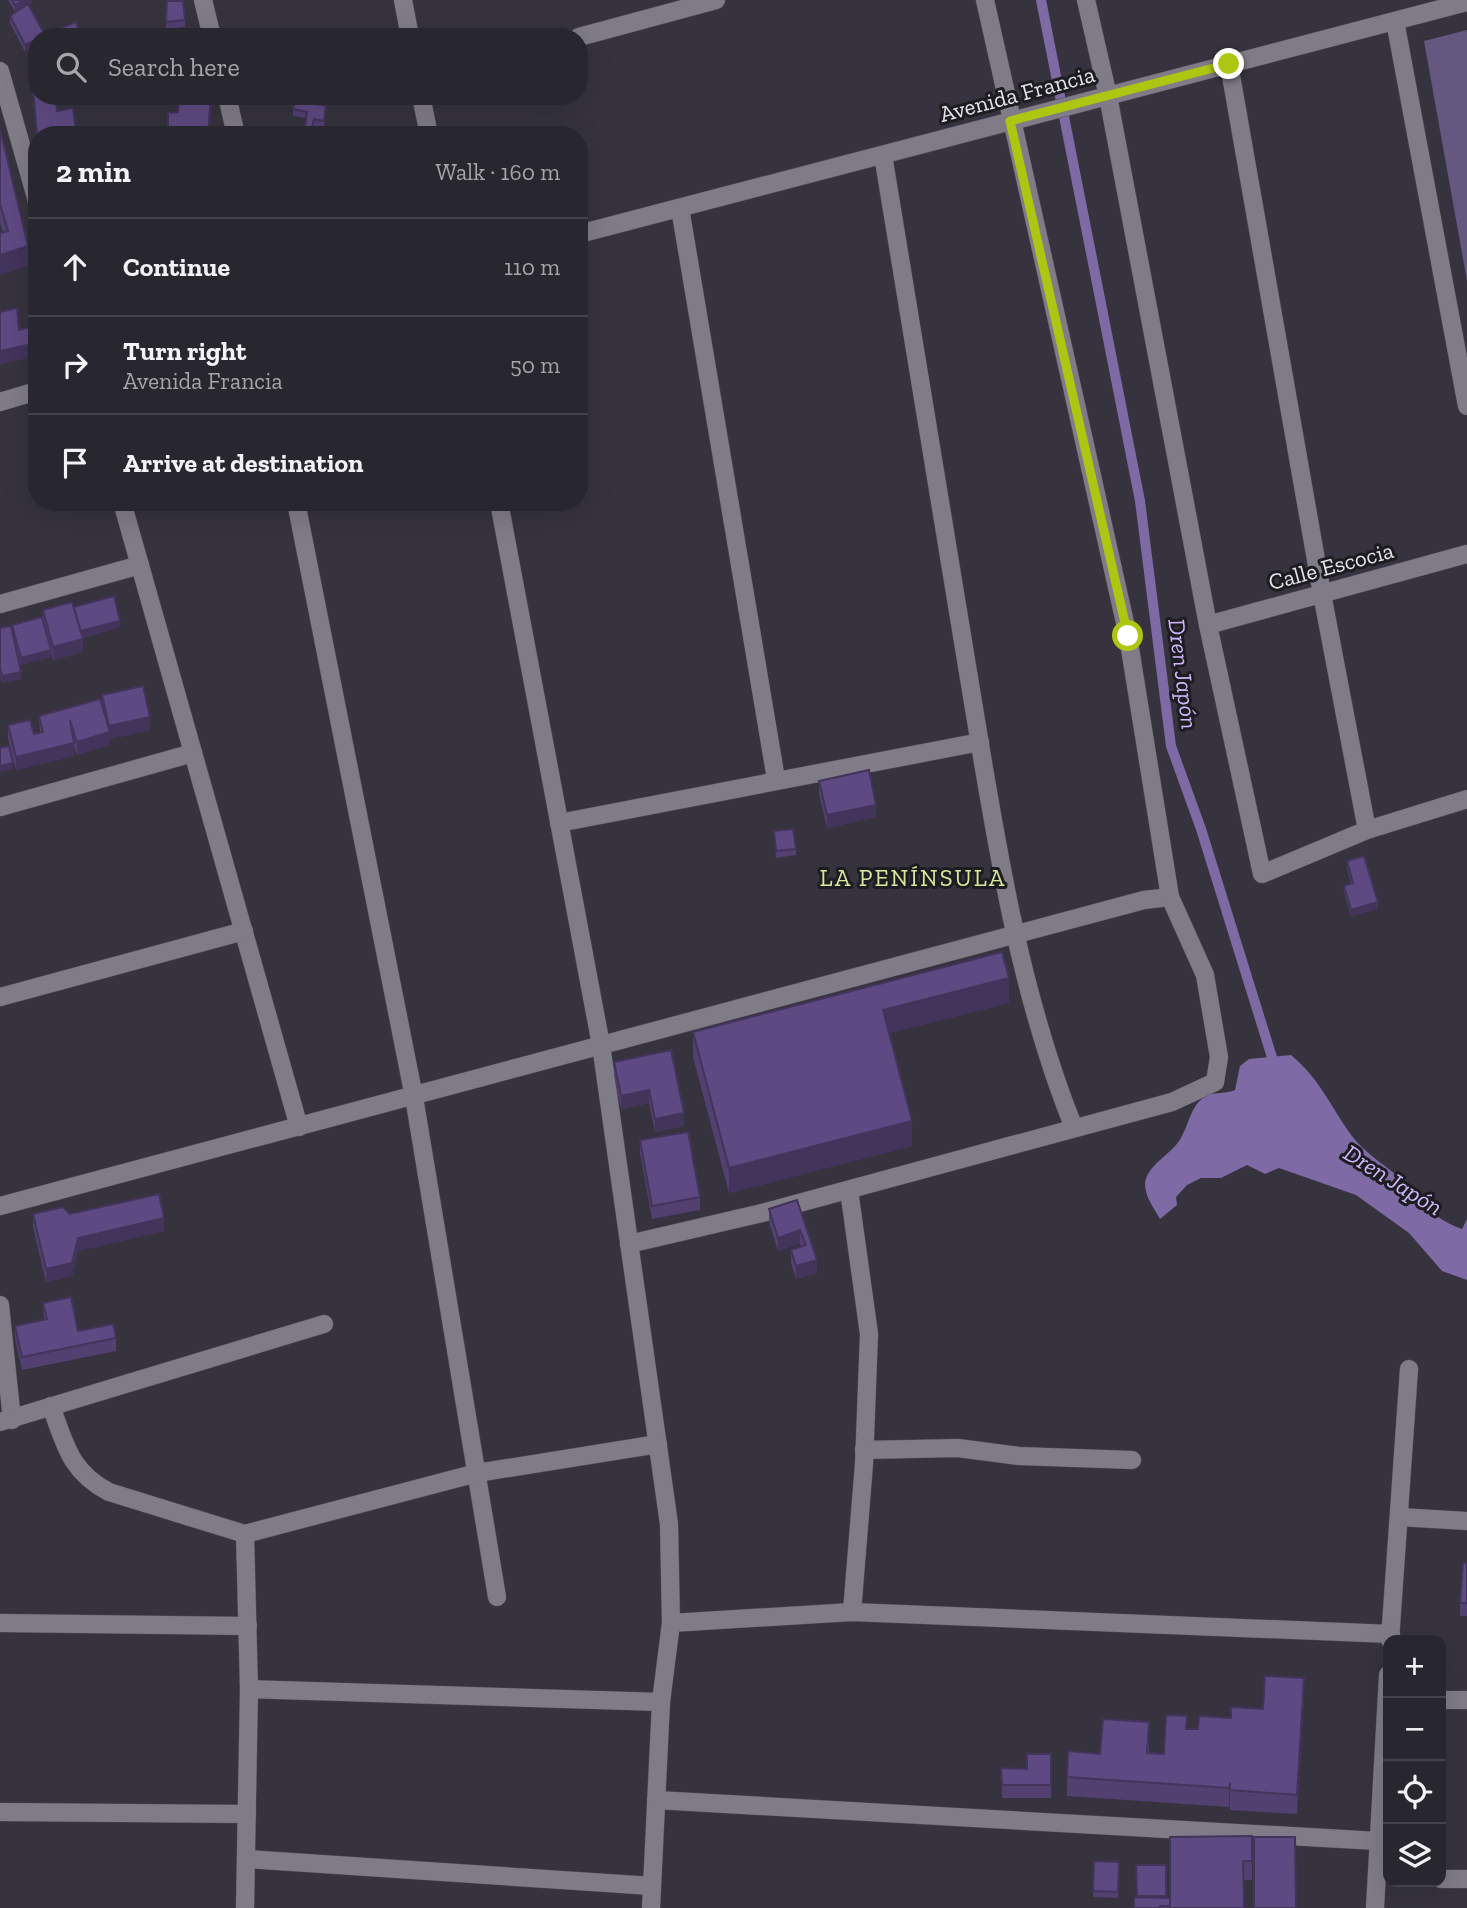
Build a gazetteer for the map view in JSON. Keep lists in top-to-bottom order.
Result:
{
  "streets": {
    "street": ["Avenida Francia", "Calle Escocia"]
  },
  "districts": ["LA PENÍNSULA"],
  "water": ["Dren Japón"],
  "page": {
    "search": "Search here",
    "heading": ["2 min", "Walk · 160 m"],
    "list": [
      ["Continue", "110 m"],
      ["Turn right", "Avenida Francia", "50 m"],
      "Arrive at destination"
    ],
    "map_buttons": ["+", "−"]
  }
}
